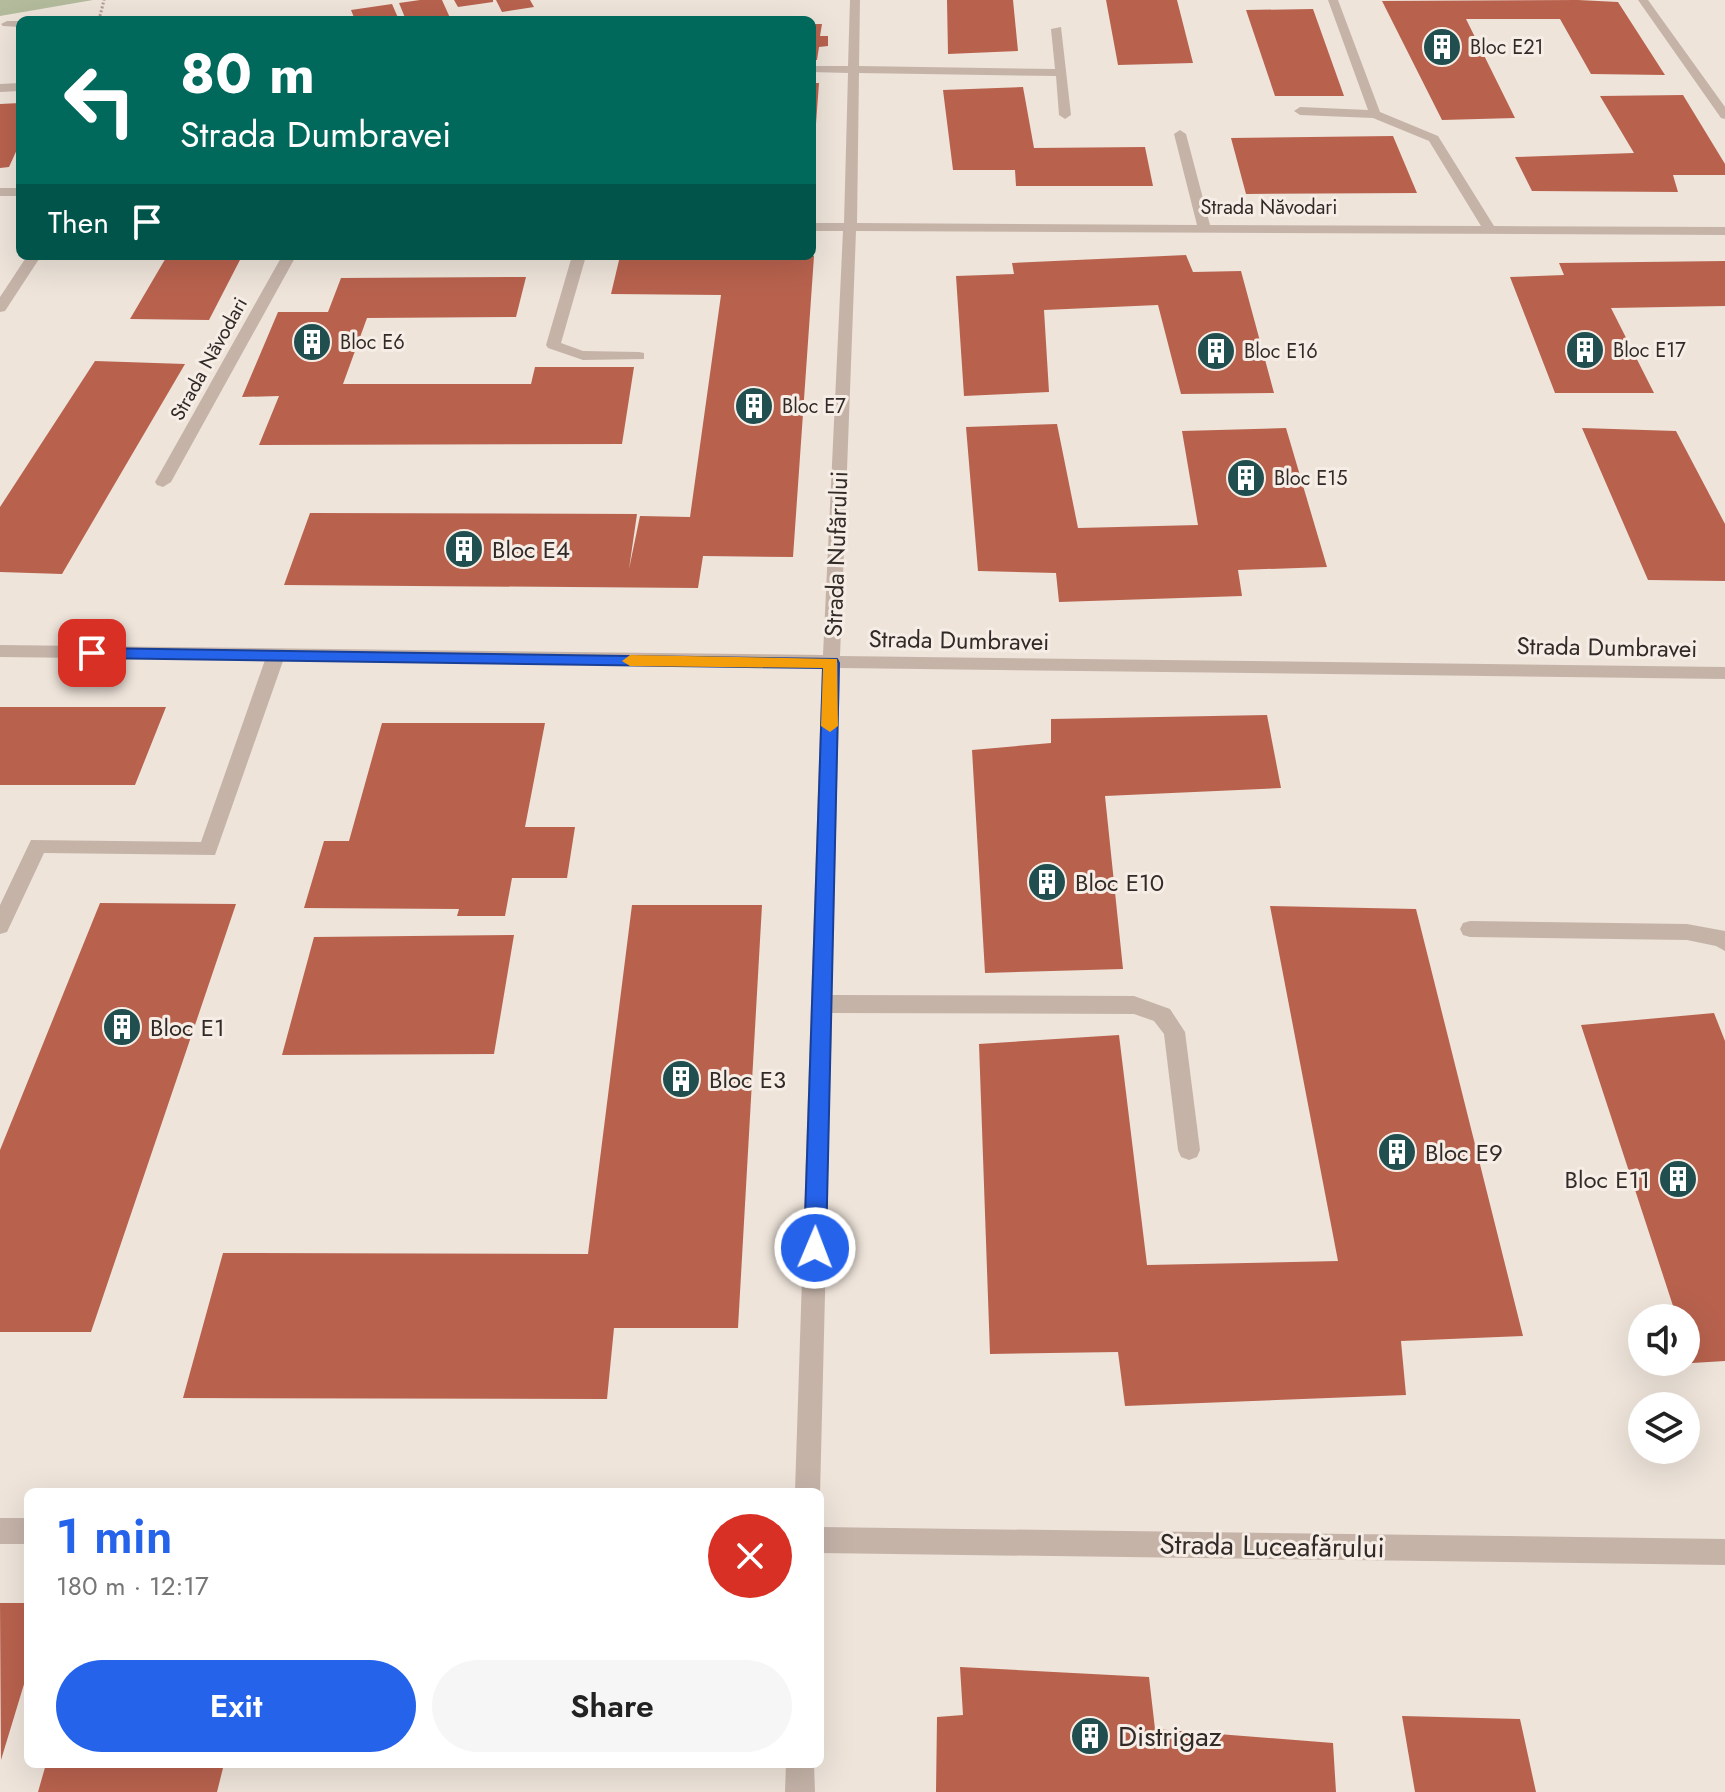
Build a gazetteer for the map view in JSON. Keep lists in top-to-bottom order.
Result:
{
  "streets": {
    "street": [
      "Strada Năvodari",
      "Strada Nufărului",
      "Strada Dumbravei",
      "Strada Luceafărului"
    ]
  },
  "crossings": [
    ["Strada Năvodari", "Strada Nufărului"],
    ["Strada Nufărului", "Strada Dumbravei"]
  ],
  "places": {
    "building": [
      "Bloc E21",
      "Bloc E6",
      "Bloc E17",
      "Bloc E16",
      "Bloc E7",
      "Bloc E15",
      "Bloc E4",
      "Bloc E10",
      "Bloc E1",
      "Bloc E3",
      "Bloc E9",
      "Bloc E11",
      "Distrigaz"
    ]
  },
  "page": {
    "turn": ["80 m", "Strada Dumbravei"],
    "then": "Then",
    "heading": ["1 min", "180 m · 12:17"],
    "buttons": ["Exit", "Share"]
  }
}
